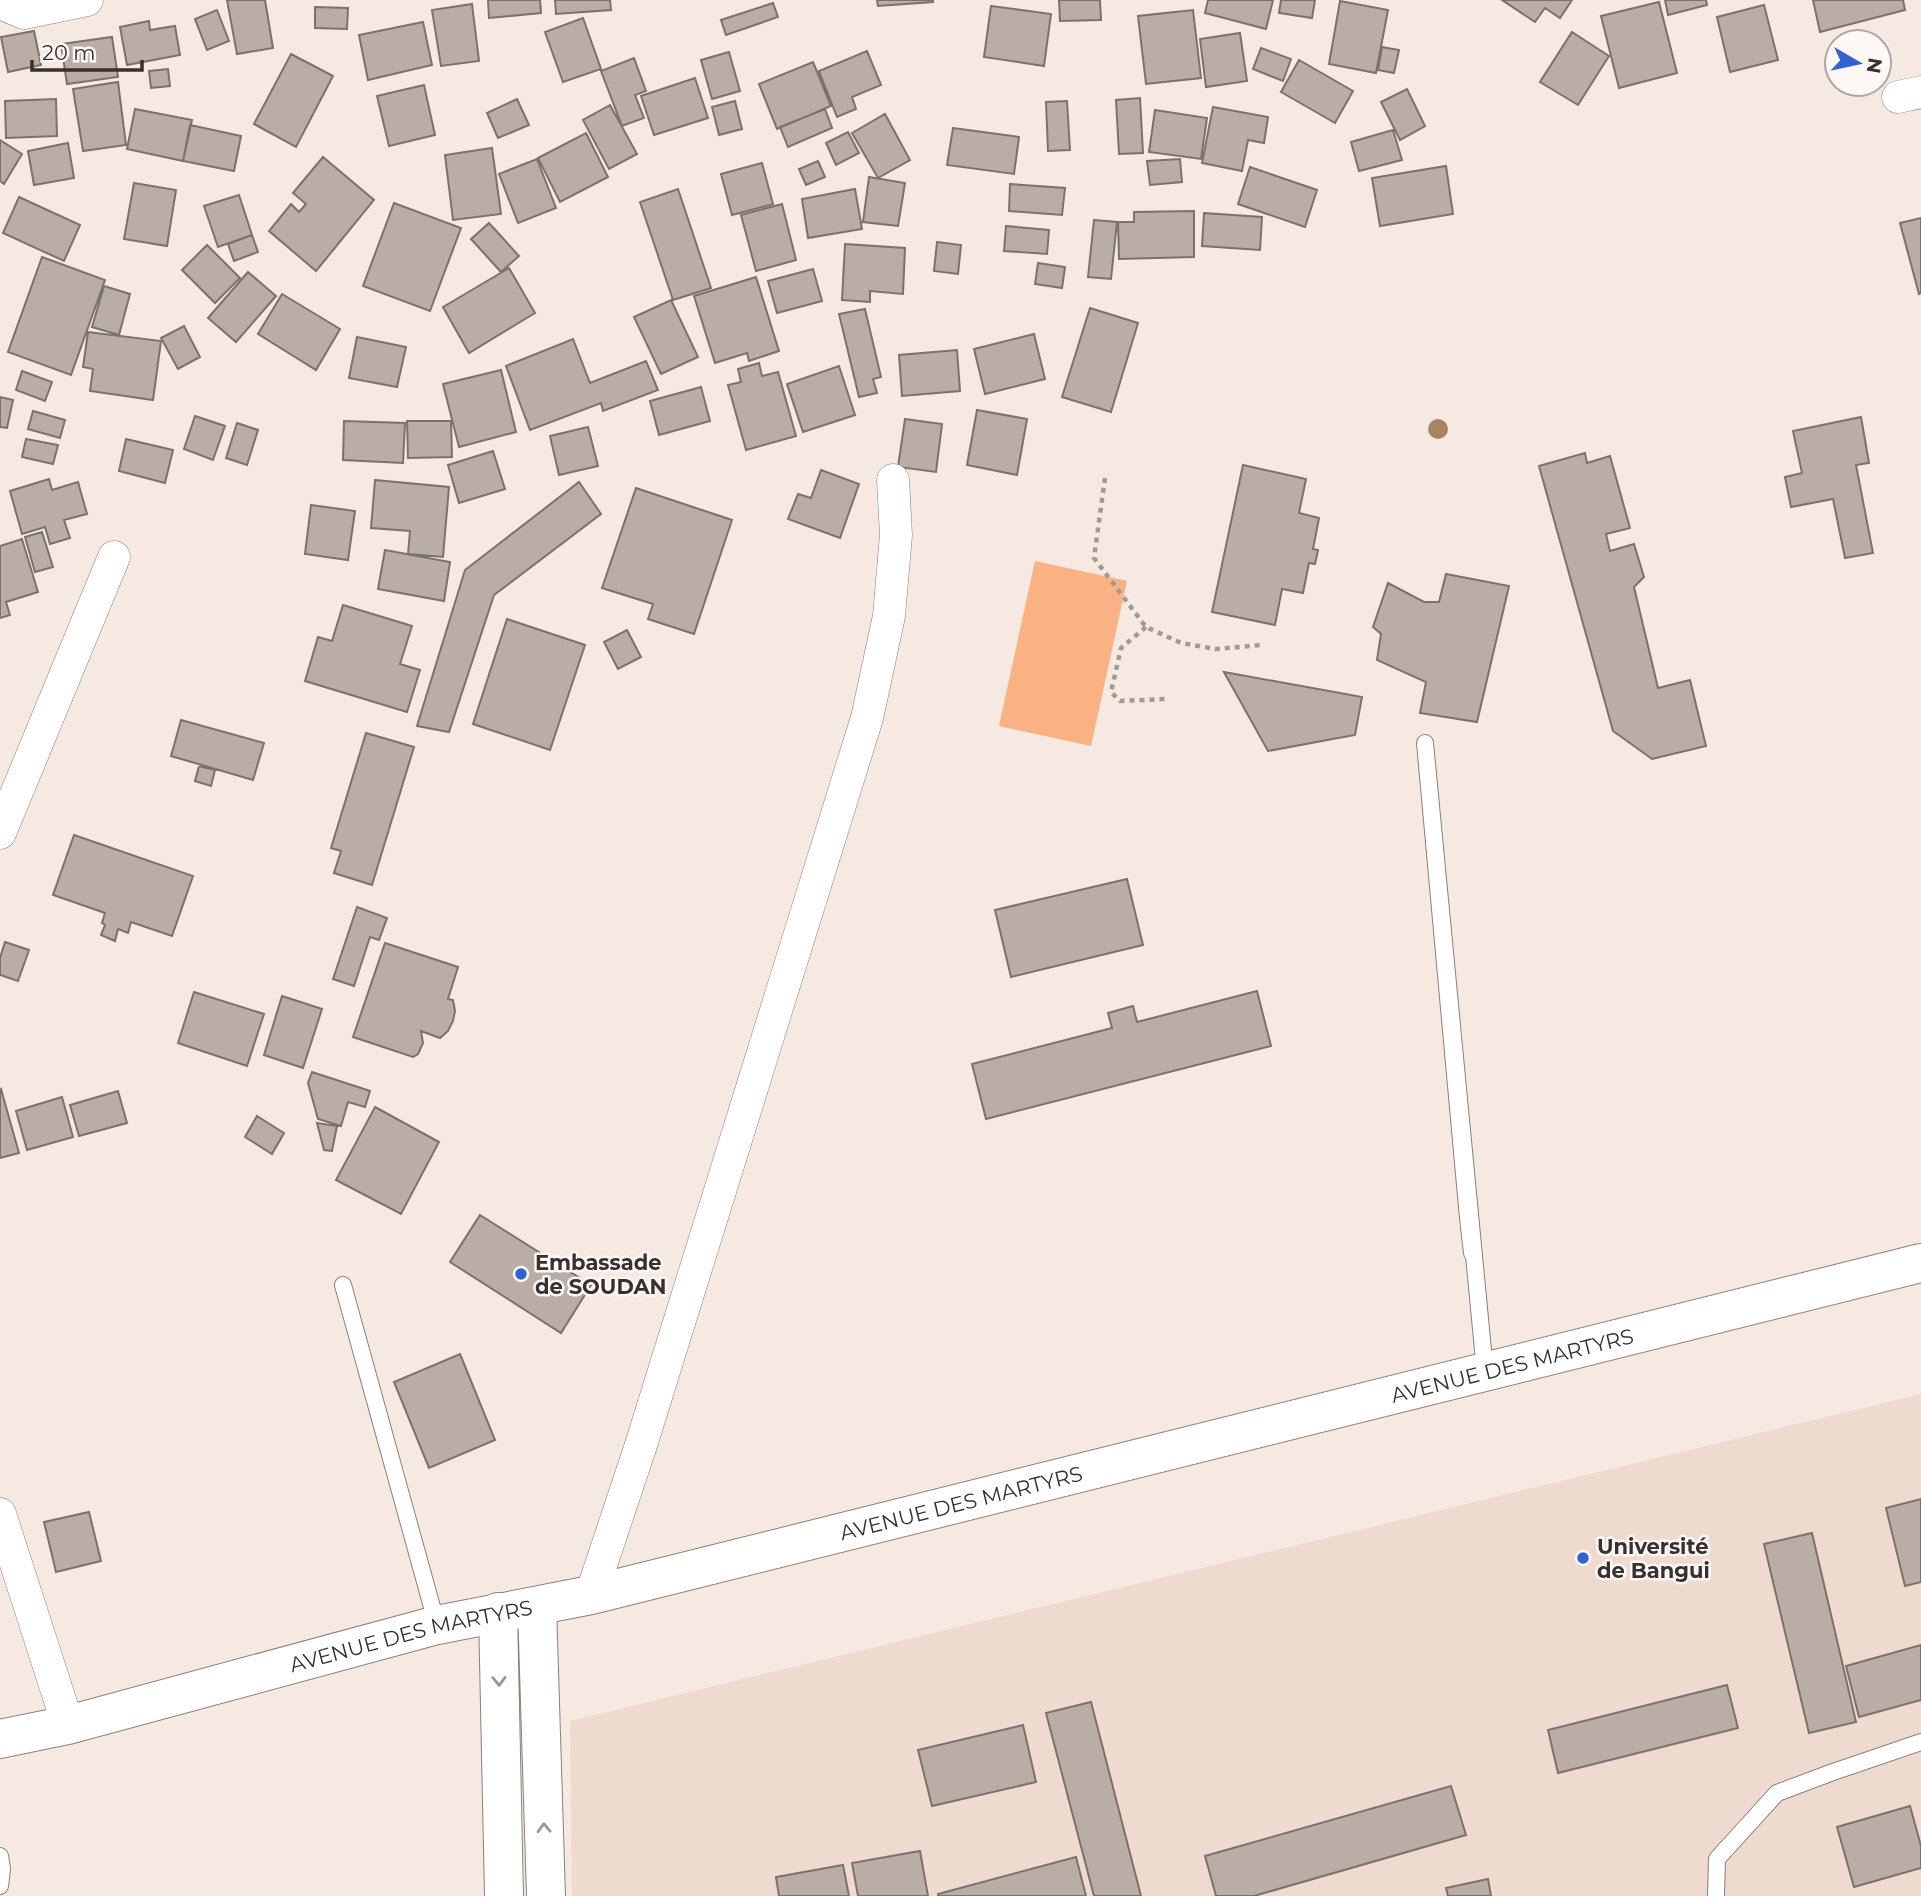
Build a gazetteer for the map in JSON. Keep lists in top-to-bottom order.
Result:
{
  "streets": {
    "main road": ["AVENUE DES MARTYRS"]
  },
  "places": ["Embassade de SOUDAN", "Université de Bangui"],
  "scale_bar": "20 m",
  "north": "right"
}
